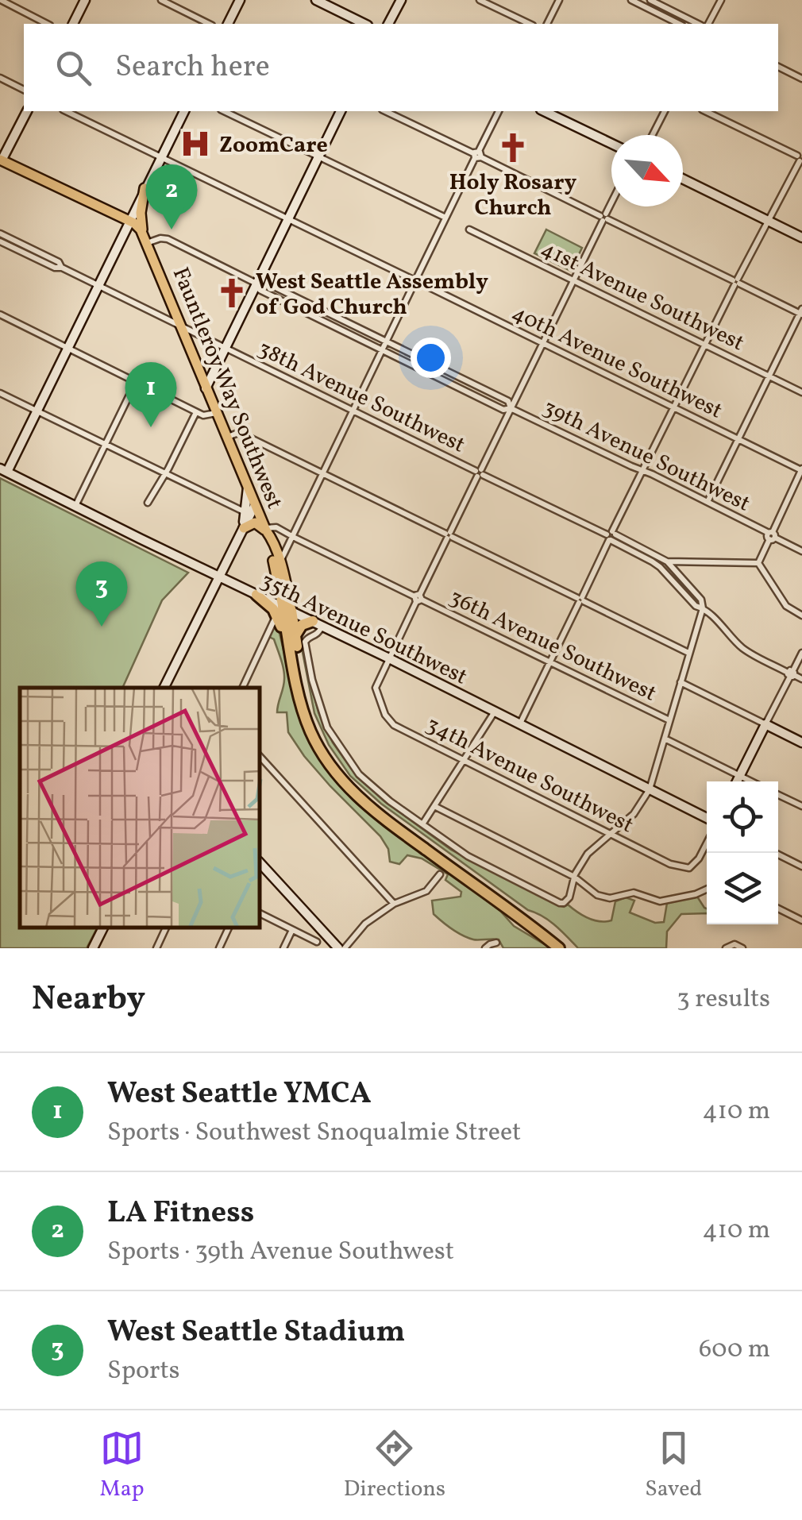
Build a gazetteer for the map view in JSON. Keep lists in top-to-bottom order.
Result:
{
  "streets": {
    "highway": ["Fauntleroy Way Southwest"],
    "street": [
      "41st Avenue Southwest",
      "40th Avenue Southwest",
      "38th Avenue Southwest",
      "39th Avenue Southwest",
      "35th Avenue Southwest",
      "36th Avenue Southwest",
      "34th Avenue Southwest"
    ]
  },
  "crossings": [
    ["Fauntleroy Way Southwest", "38th Avenue Southwest"],
    ["Fauntleroy Way Southwest", "39th Avenue Southwest"],
    ["Fauntleroy Way Southwest", "35th Avenue Southwest"],
    ["Fauntleroy Way Southwest", "36th Avenue Southwest"],
    ["35th Avenue Southwest", "34th Avenue Southwest"]
  ],
  "places": {
    "hospital": ["ZoomCare"],
    "church": ["Holy Rosary Church", "West Seattle Assembly of God Church"]
  },
  "north": "bottom right",
  "page": {
    "search": "Search here",
    "pins": ["2", "1", "3"],
    "heading": ["Nearby", "3 results"],
    "list": [
      {
        "mark": "1",
        "name": "West Seattle YMCA",
        "note": "Sports · Southwest Snoqualmie Street",
        "value": "410 m"
      },
      {
        "mark": "2",
        "name": "LA Fitness",
        "note": "Sports · 39th Avenue Southwest",
        "value": "410 m"
      },
      {
        "mark": "3",
        "name": "West Seattle Stadium",
        "note": "Sports",
        "value": "600 m"
      }
    ],
    "nav": ["Map", "Directions", "Saved"]
  }
}
